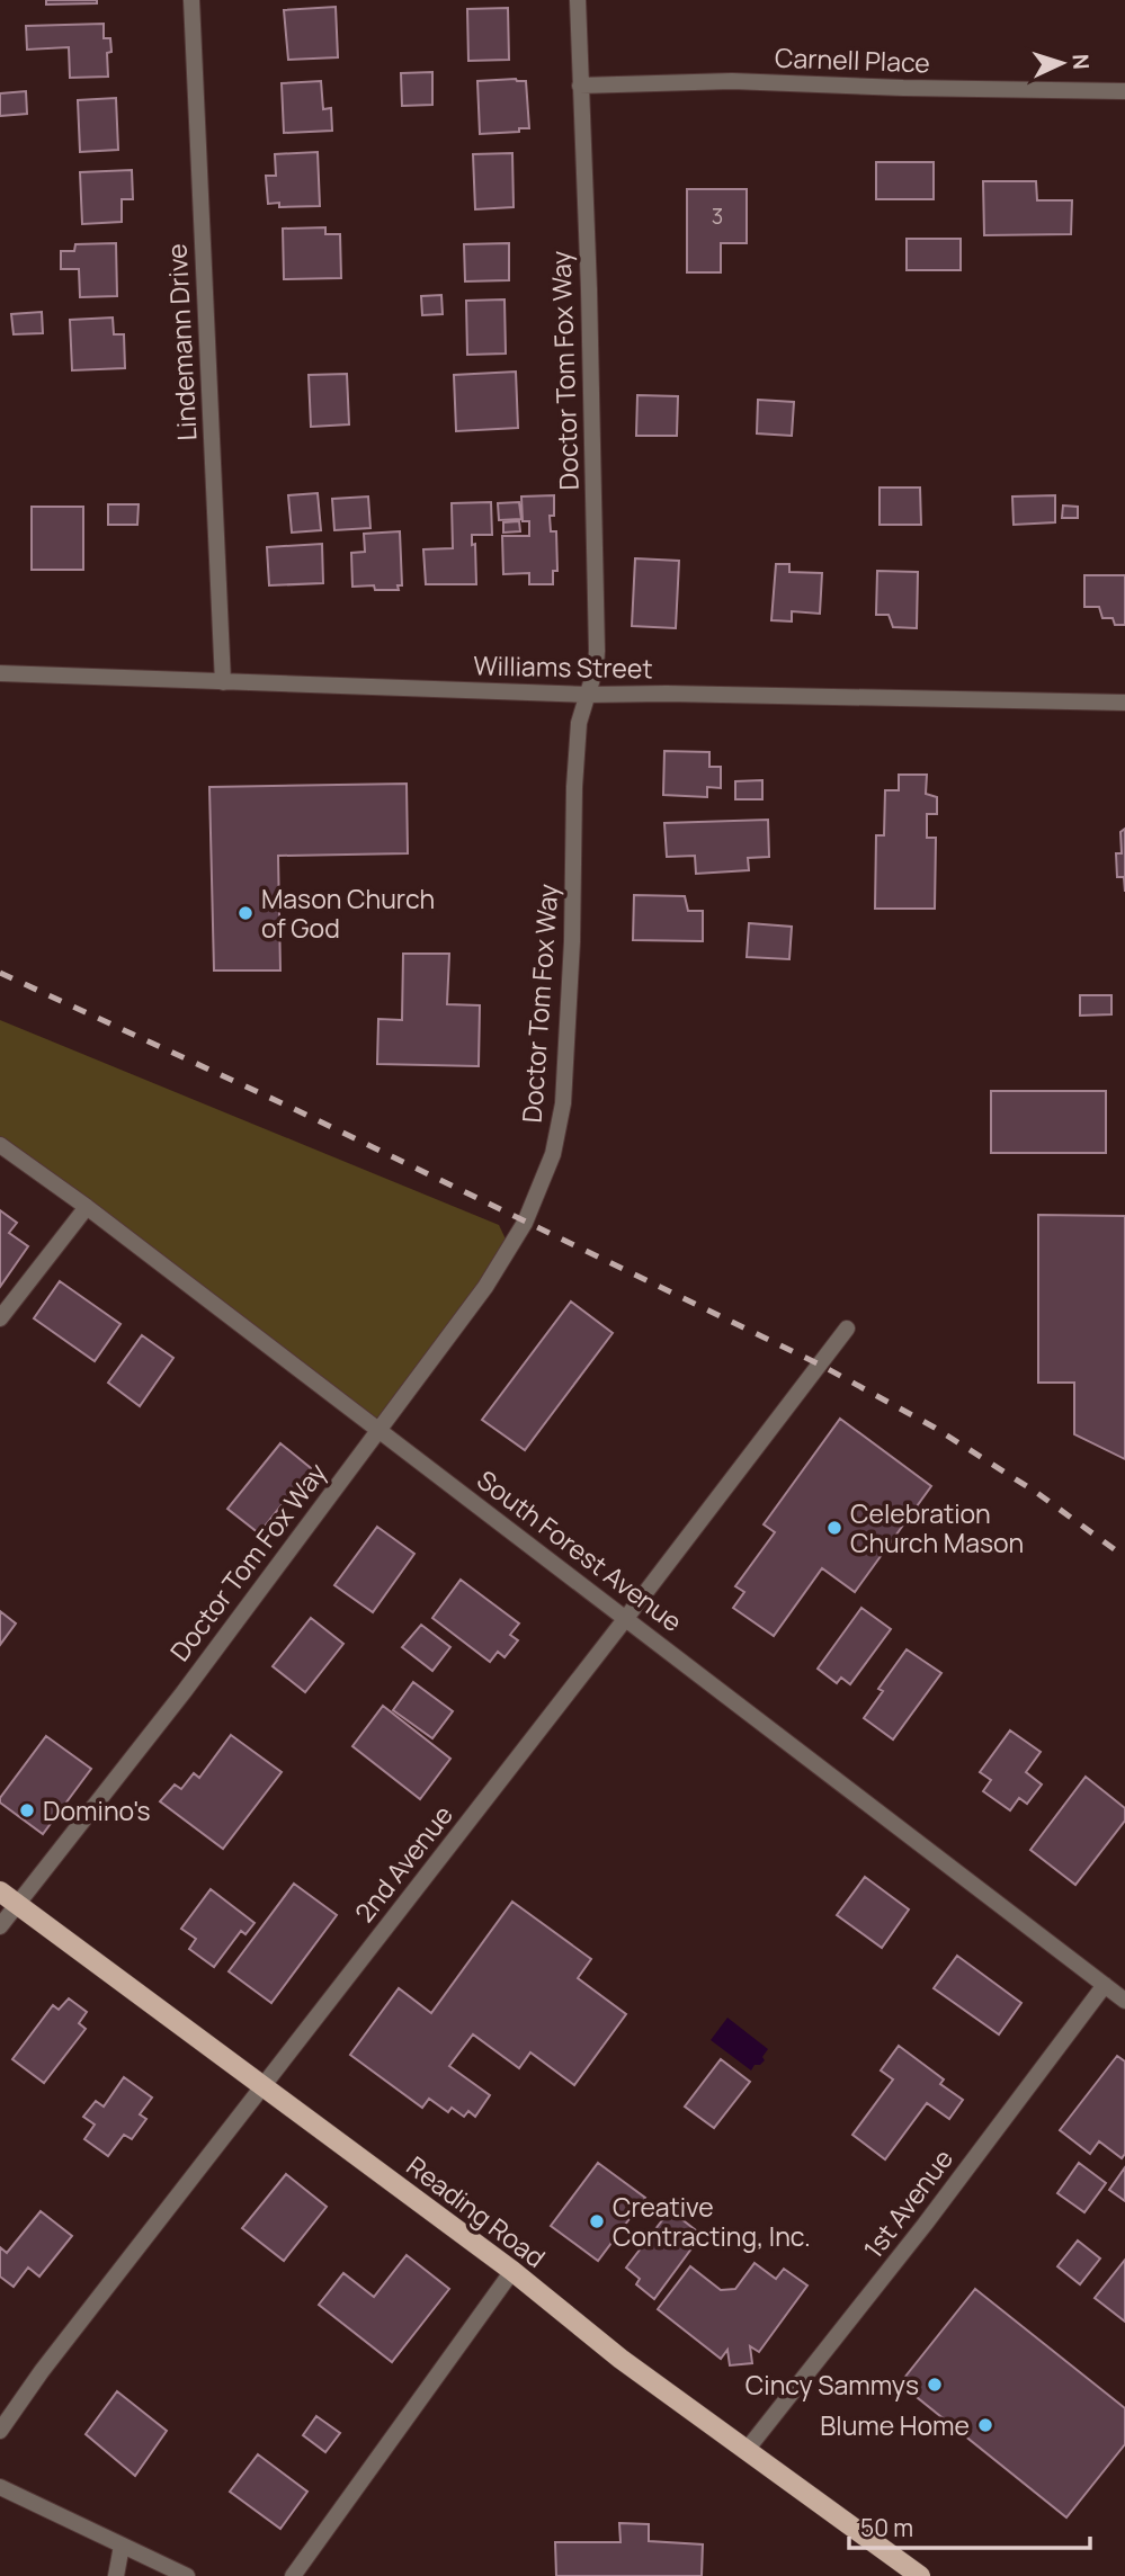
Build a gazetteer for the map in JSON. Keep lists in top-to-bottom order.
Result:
{
  "streets": {
    "main road": ["Reading Road"],
    "street": [
      "Carnell Place",
      "Lindemann Drive",
      "Doctor Tom Fox Way",
      "Williams Street",
      "South Forest Avenue",
      "2nd Avenue",
      "1st Avenue"
    ]
  },
  "crossings": [
    ["Carnell Place", "Doctor Tom Fox Way"],
    ["Lindemann Drive", "Williams Street"],
    ["Doctor Tom Fox Way", "Williams Street"],
    ["Doctor Tom Fox Way", "South Forest Avenue"],
    ["Doctor Tom Fox Way", "Reading Road"],
    ["South Forest Avenue", "2nd Avenue"],
    ["South Forest Avenue", "1st Avenue"],
    ["2nd Avenue", "Reading Road"],
    ["1st Avenue", "Reading Road"]
  ],
  "places": [
    "Mason Church of God",
    "Celebration Church Mason",
    "Domino's",
    "Creative Contracting, Inc.",
    "Cincy Sammys",
    "Blume Home"
  ],
  "house_numbers": ["3"],
  "scale_bar": "50 m",
  "north": "right"
}
